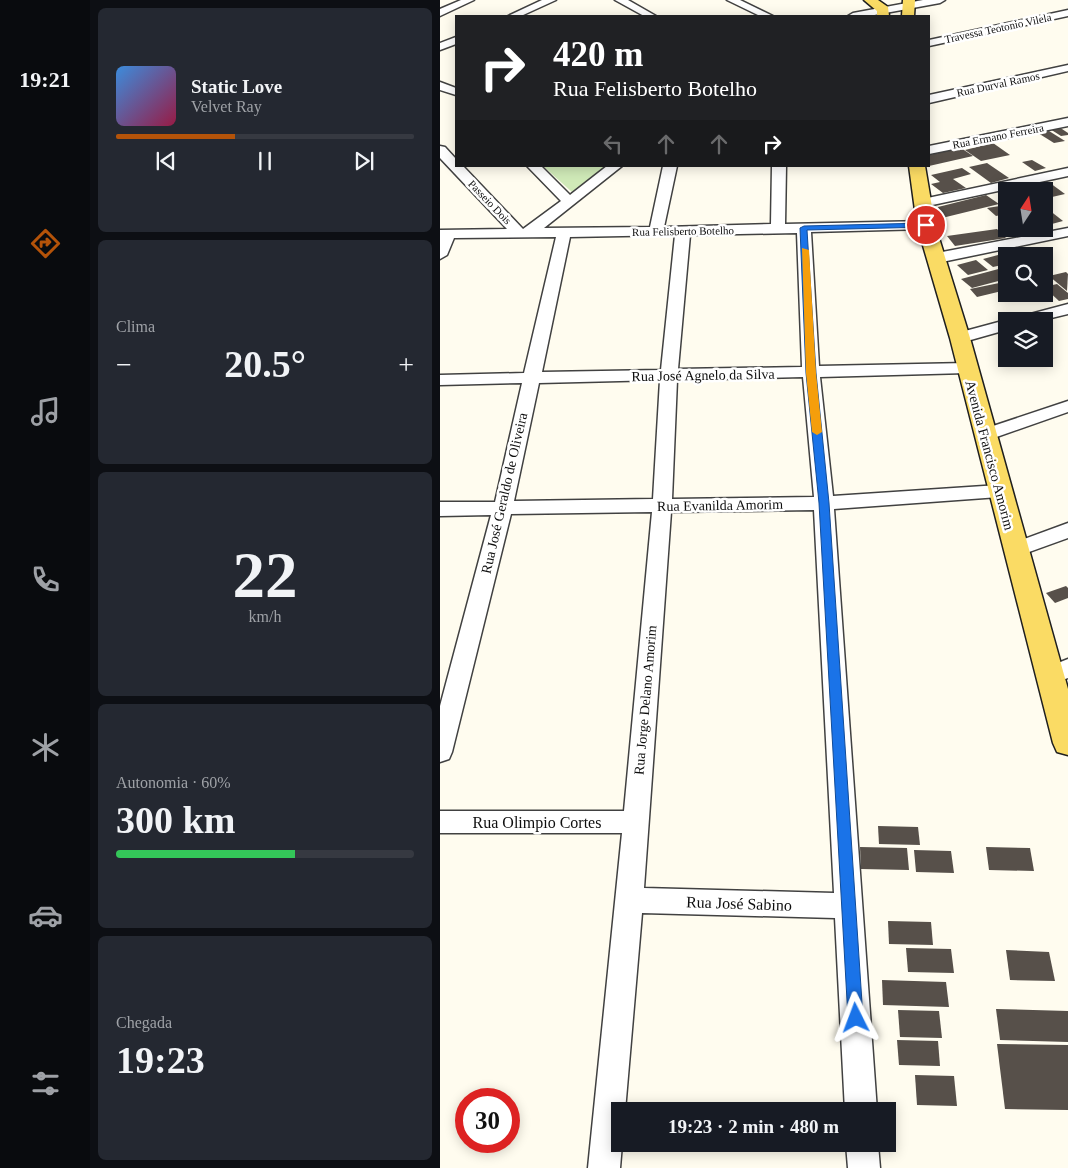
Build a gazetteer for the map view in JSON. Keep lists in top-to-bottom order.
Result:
{
  "streets": {
    "main road": ["Avenida Francisco Amorim"],
    "street": [
      "Travessa Teotonio Vilela",
      "Rua Durval Ramos",
      "Rua Ermano Ferreira",
      "Passeio Dois",
      "Rua Felisberto Botelho",
      "Rua José Agnelo da Silva",
      "Rua José Geraldo de Oliveira",
      "Rua Evanilda Amorim",
      "Rua Jorge Delano Amorim",
      "Rua Olimpio Cortes",
      "Rua José Sabino"
    ]
  },
  "crossings": [
    ["Passeio Dois", "Rua Felisberto Botelho"],
    ["Rua Felisberto Botelho", "Avenida Francisco Amorim"],
    ["Rua Felisberto Botelho", "Rua José Geraldo de Oliveira"],
    ["Rua Felisberto Botelho", "Rua Jorge Delano Amorim"],
    ["Rua José Agnelo da Silva", "Avenida Francisco Amorim"],
    ["Rua José Agnelo da Silva", "Rua José Geraldo de Oliveira"],
    ["Rua José Agnelo da Silva", "Rua Jorge Delano Amorim"],
    ["Avenida Francisco Amorim", "Rua Evanilda Amorim"],
    ["Rua José Geraldo de Oliveira", "Rua Evanilda Amorim"],
    ["Rua Evanilda Amorim", "Rua Jorge Delano Amorim"],
    ["Rua Jorge Delano Amorim", "Rua Olimpio Cortes"],
    ["Rua Jorge Delano Amorim", "Rua José Sabino"]
  ],
  "north": "top",
  "page": {
    "tabs": "19:21",
    "turn": ["420 m", "Rua Felisberto Botelho"],
    "song": ["Static Love", "Velvet Ray"],
    "tile": [
      "Clima",
      ["22", "km/h"],
      ["Autonomia · 60%", "300 km"],
      ["Chegada", "19:23"]
    ],
    "heat": ["−", "20.5°", "+"],
    "limit": "30",
    "trip": "19:23 · 2 min · 480 m"
  }
}
